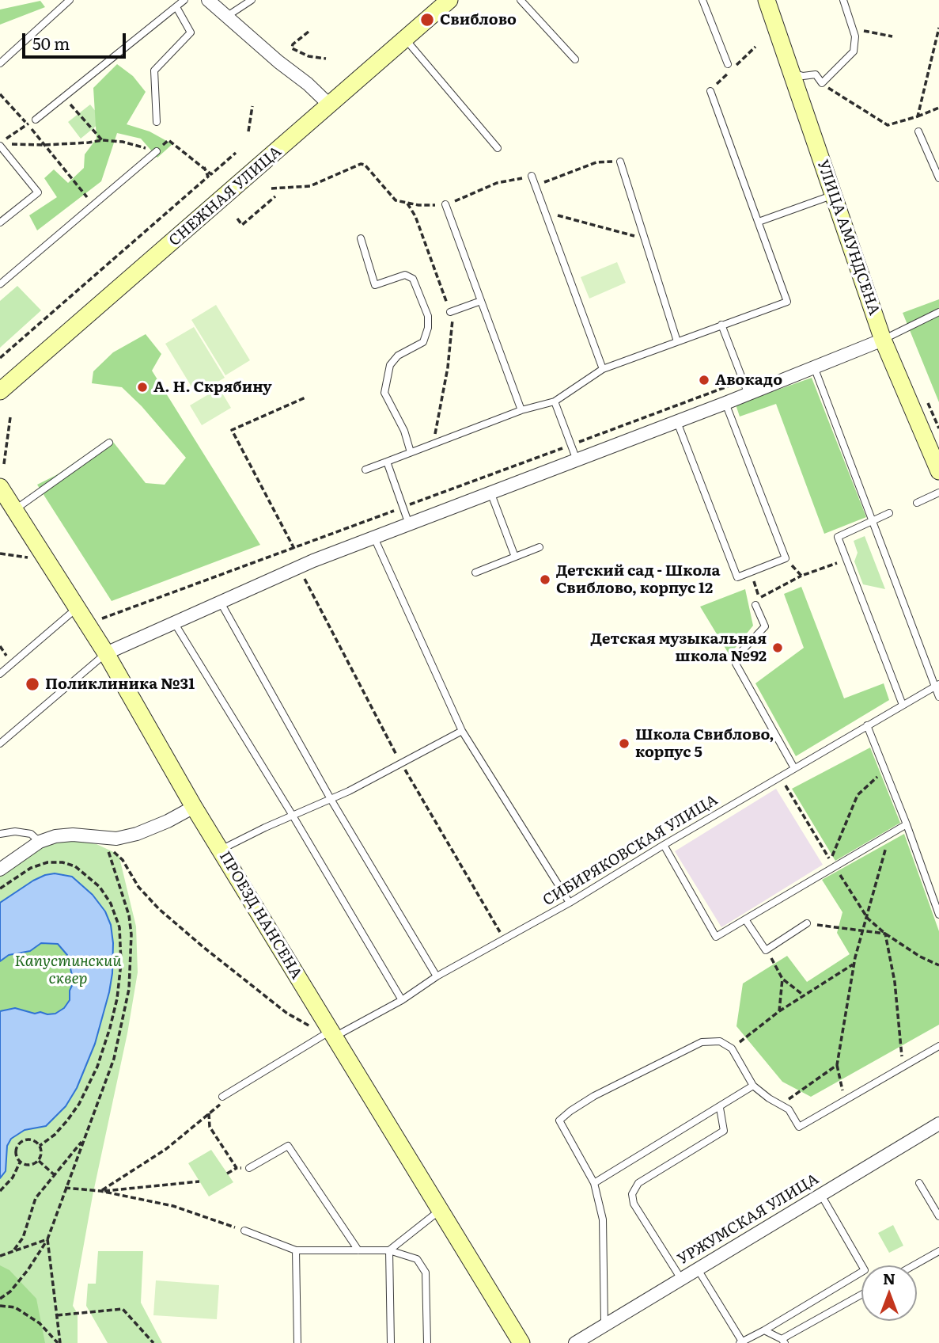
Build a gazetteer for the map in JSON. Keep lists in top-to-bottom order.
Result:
{
  "streets": {
    "street": [
      "СНЕЖНАЯ УЛИЦА",
      "УЛИЦА АМУНДСЕНА",
      "ПРОЕЗД НАНСЕНА",
      "УРЖУМСКАЯ УЛИЦА"
    ],
    "lane": ["СИБИРЯКОВСКАЯ УЛИЦА"]
  },
  "crossings": [
    ["СИБИРЯКОВСКАЯ УЛИЦА", "ПРОЕЗД НАНСЕНА"]
  ],
  "parks": ["Капустинский сквер"],
  "places": [
    "Свиблово",
    "Авокадо",
    "А. Н. Скрябину",
    "Детский сад - Школа Свиблово, корпус 12",
    "Детская музыкальная школа №92",
    "Поликлиника №31",
    "Школа Свиблово, корпус 5"
  ],
  "scale_bar": "50 m",
  "north": "top"
}
